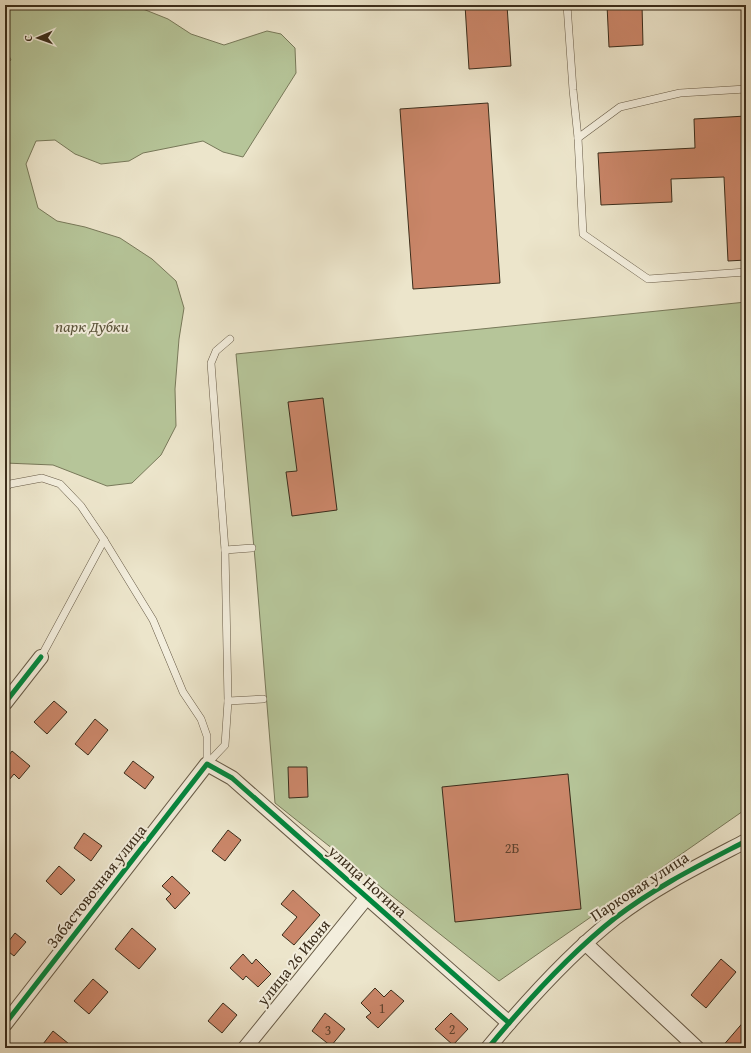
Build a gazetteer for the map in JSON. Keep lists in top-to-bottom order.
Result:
{
  "streets": {
    "street": [
      "улица Ногина",
      "Забастовочная улица",
      "Парковая улица",
      "улица 26 Июня"
    ]
  },
  "crossings": [
    ["улица Ногина", "Забастовочная улица"],
    ["улица Ногина", "Парковая улица"],
    ["улица Ногина", "улица 26 Июня"]
  ],
  "parks": ["парк Дубки"],
  "house_numbers": [
    "2Б",
    "1",
    "2",
    "3"
  ],
  "north": "left"
}
